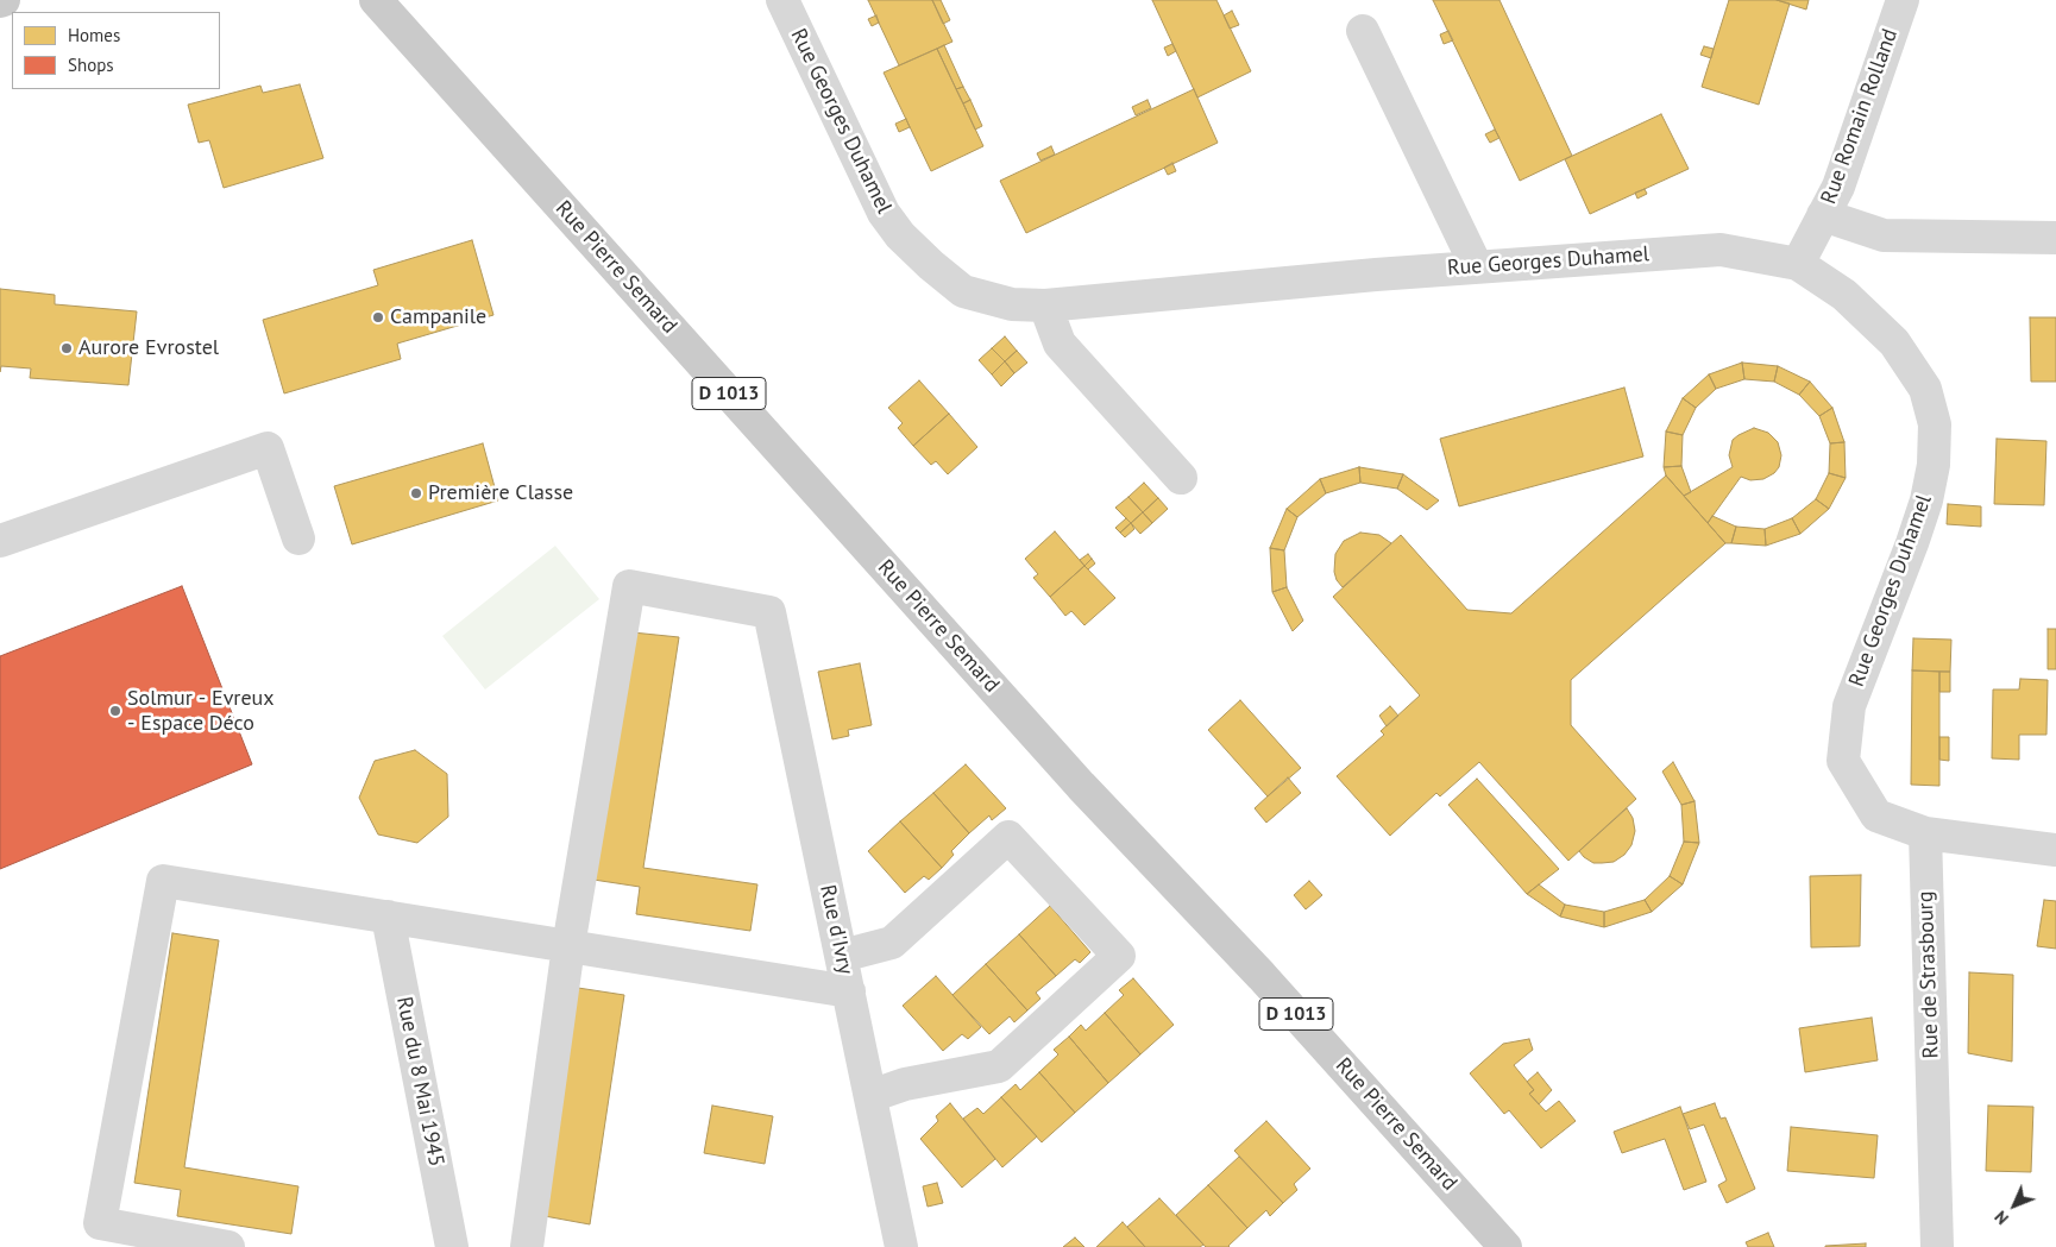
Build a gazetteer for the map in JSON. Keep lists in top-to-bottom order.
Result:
{
  "streets": {
    "main road": ["Rue Pierre Semard", "D 1013"],
    "street": [
      "Rue Romain Rolland",
      "Rue Georges Duhamel",
      "Rue d'Ivry",
      "Rue de Strasbourg",
      "Rue du 8 Mai 1945"
    ]
  },
  "crossings": [
    ["Rue Romain Rolland", "Rue Georges Duhamel"],
    ["Rue Georges Duhamel", "Rue de Strasbourg"]
  ],
  "places": [
    "Campanile",
    "Aurore Evrostel",
    "Première Classe",
    "Solmur - Evreux - Espace Déco"
  ],
  "legend": ["Homes", "Shops"],
  "north": "bottom left"
}
